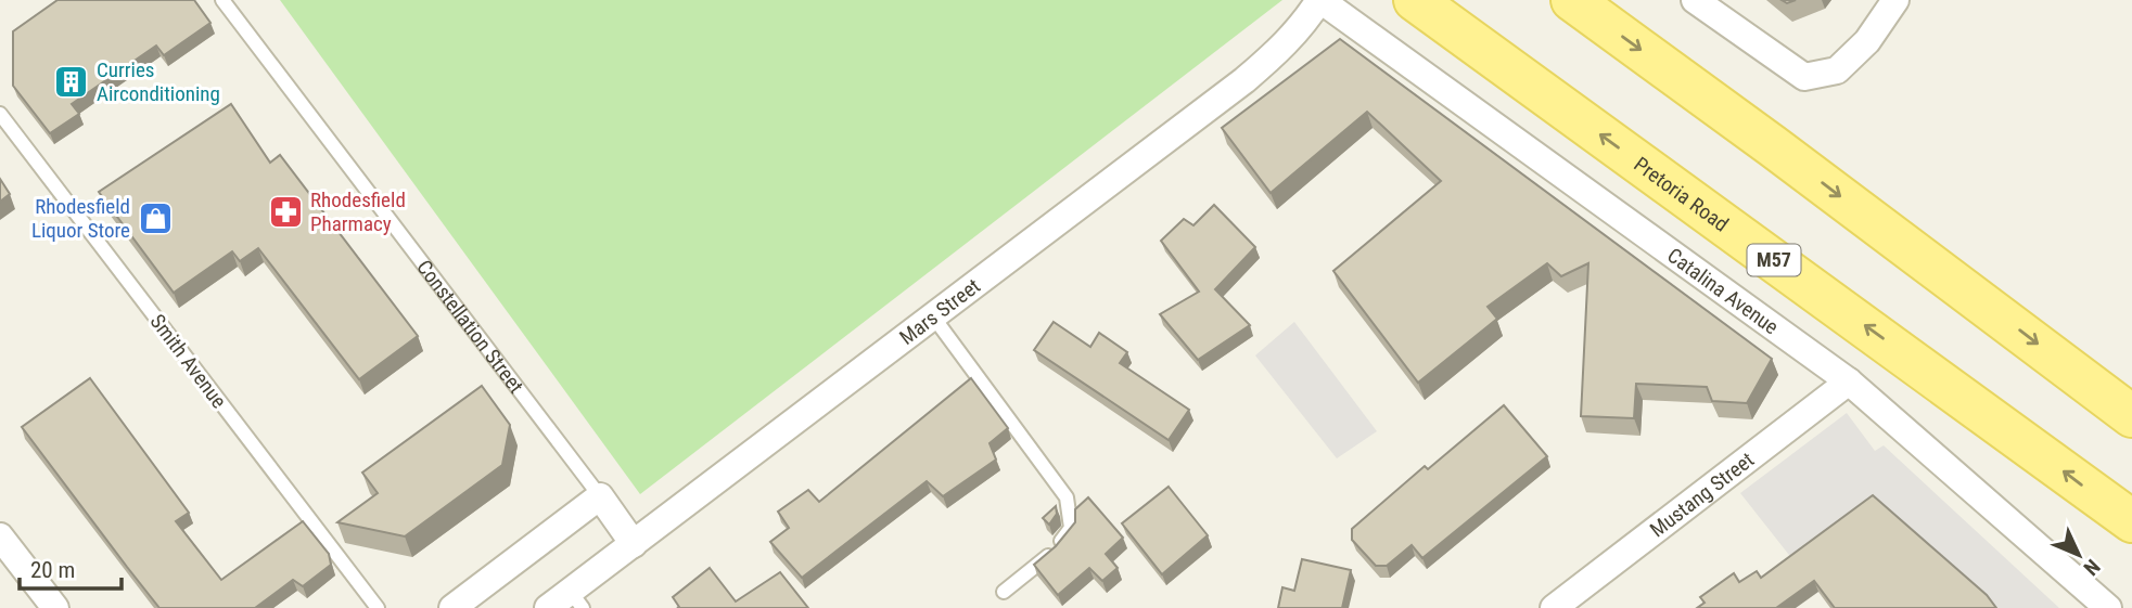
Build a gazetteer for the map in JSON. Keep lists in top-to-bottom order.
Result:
{
  "streets": {
    "main road": ["Pretoria Road", "M57"],
    "street": [
      "Catalina Avenue",
      "Mars Street",
      "Constellation Street",
      "Mustang Street"
    ],
    "lane": ["Smith Avenue"]
  },
  "crossings": [
    ["Catalina Avenue", "Mars Street"],
    ["Catalina Avenue", "Mustang Street"],
    ["Mars Street", "Constellation Street"]
  ],
  "places": {
    "building": ["Curries Airconditioning"],
    "pharmacy": ["Rhodesfield Pharmacy"],
    "shop": ["Rhodesfield Liquor Store"]
  },
  "scale_bar": "20 m",
  "north": "bottom right"
}
